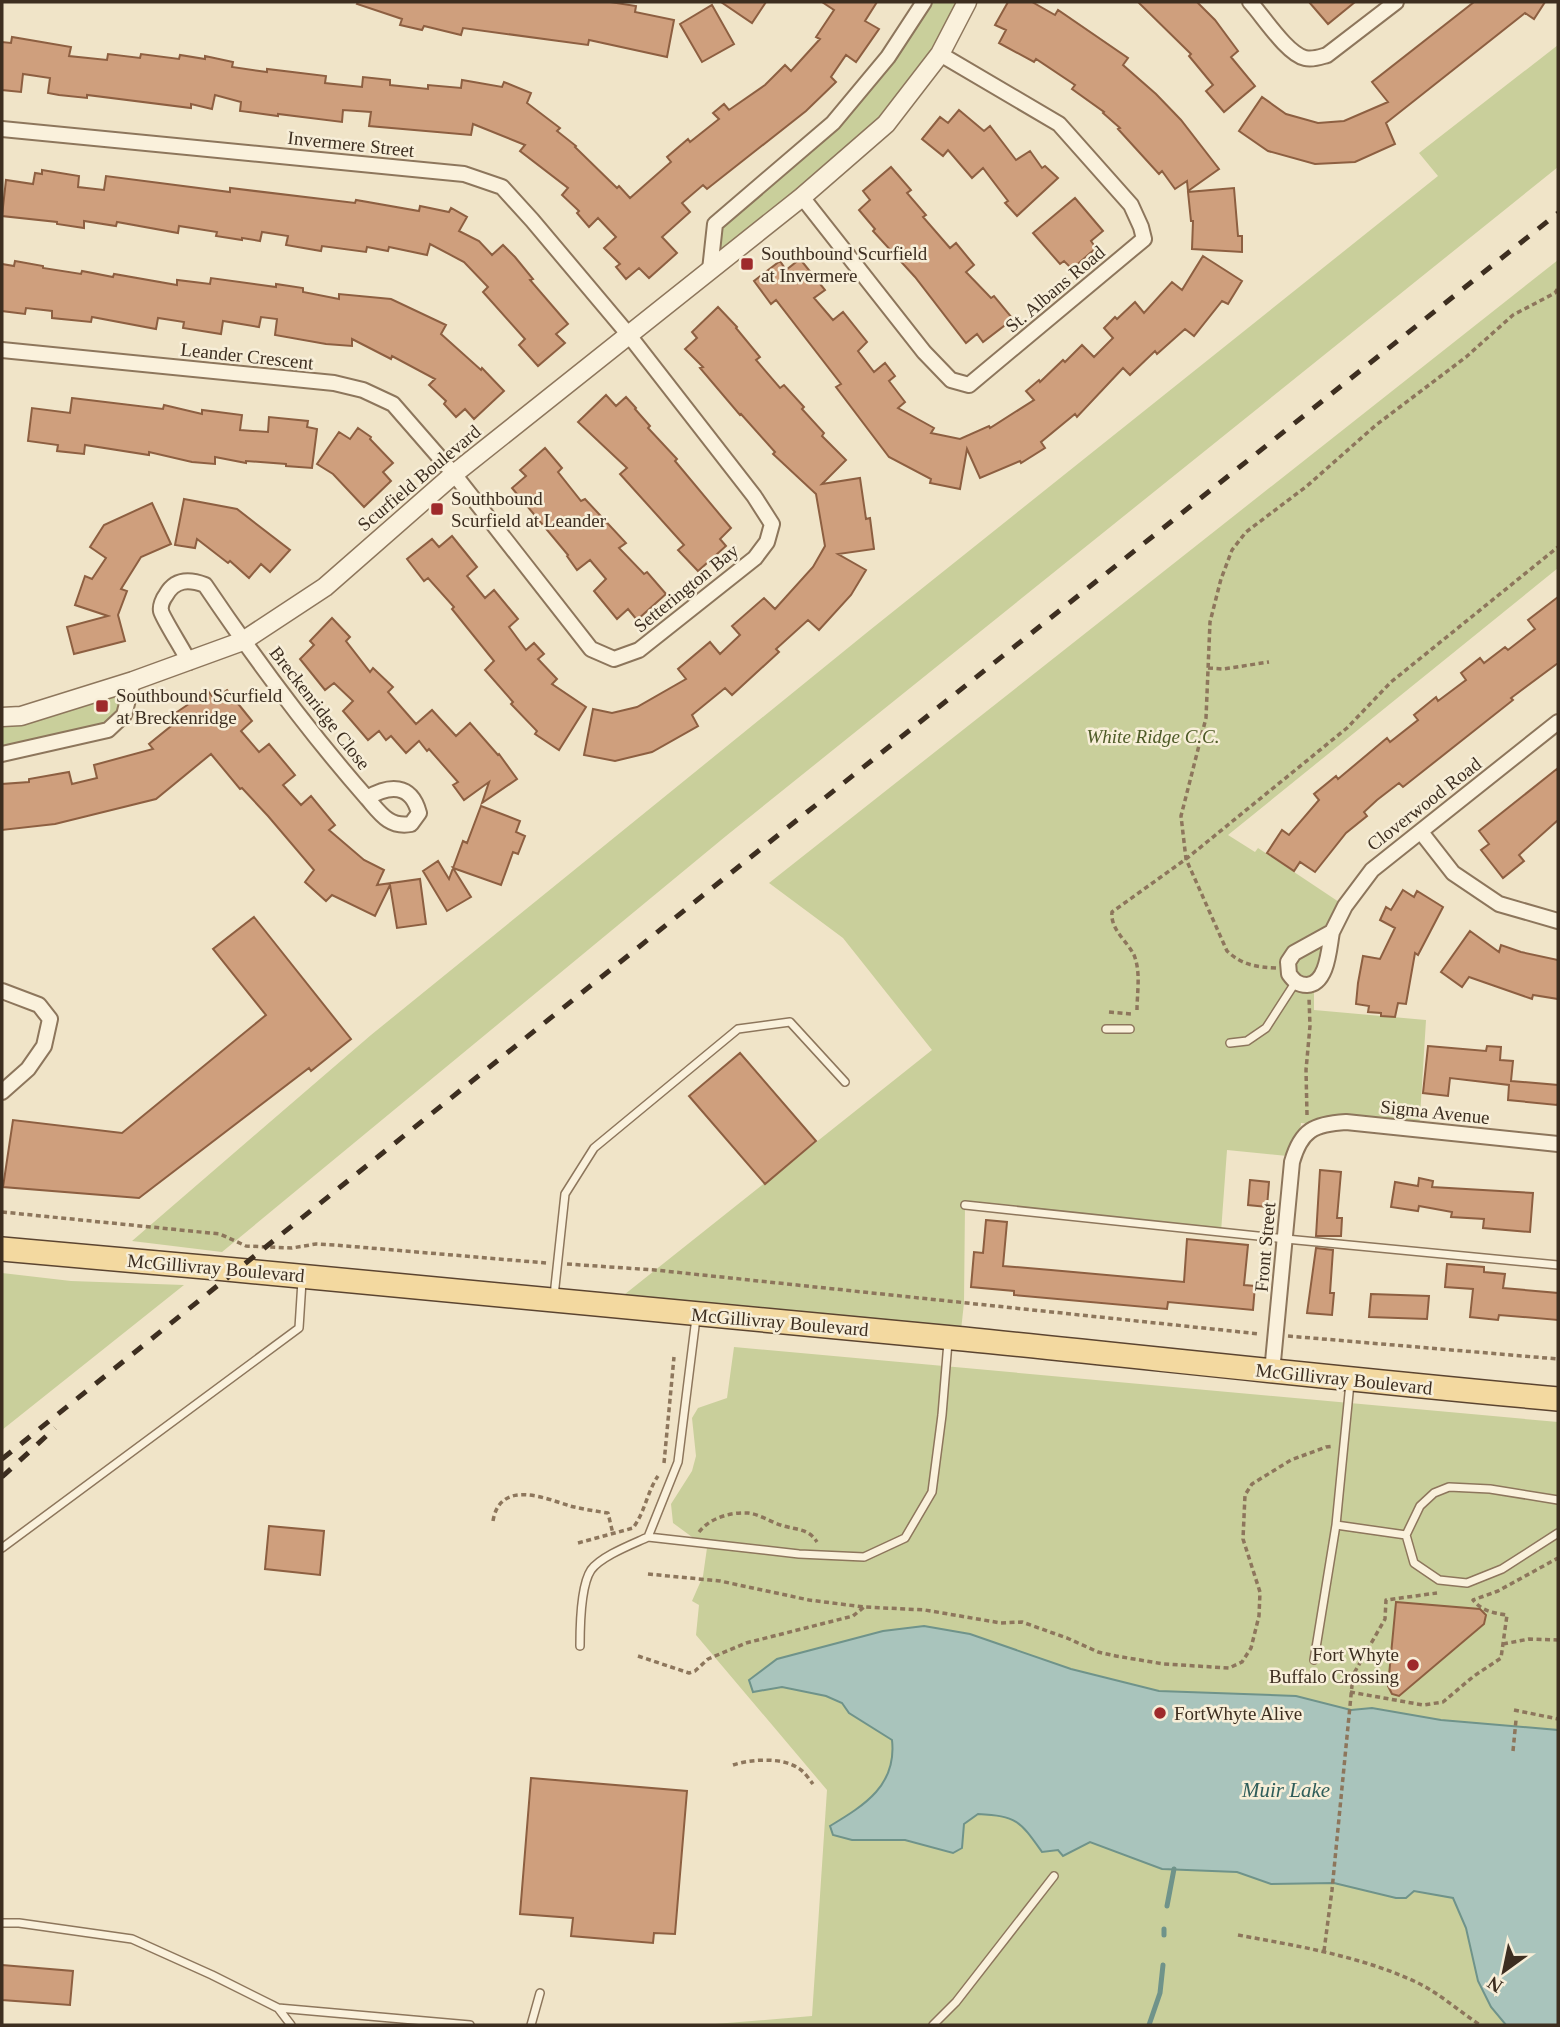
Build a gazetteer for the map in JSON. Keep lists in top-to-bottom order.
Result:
{
  "streets": {
    "main road": ["McGillivray Boulevard"],
    "street": [
      "Invermere Street",
      "St. Albans Road",
      "Leander Crescent",
      "Scurfield Boulevard",
      "Setterington Bay",
      "Breckenridge Close",
      "Cloverwood Road",
      "Sigma Avenue",
      "Front Street"
    ]
  },
  "crossings": [
    ["Invermere Street", "Scurfield Boulevard"],
    ["Invermere Street", "Setterington Bay"],
    ["St. Albans Road", "Scurfield Boulevard"],
    ["Leander Crescent", "Scurfield Boulevard"],
    ["Leander Crescent", "Setterington Bay"],
    ["Scurfield Boulevard", "Setterington Bay"],
    ["Scurfield Boulevard", "Breckenridge Close"],
    ["Sigma Avenue", "Front Street"],
    ["Front Street", "McGillivray Boulevard"]
  ],
  "water": ["Muir Lake"],
  "parks": ["White Ridge C.C."],
  "places": {
    "transit": ["Southbound Scurfield at Invermere", "Southbound Scurfield at Leander", "Southbound Scurfield at Breckenridge"],
    "other": ["Fort Whyte Buffalo Crossing", "FortWhyte Alive"]
  },
  "north": "bottom left"
}
